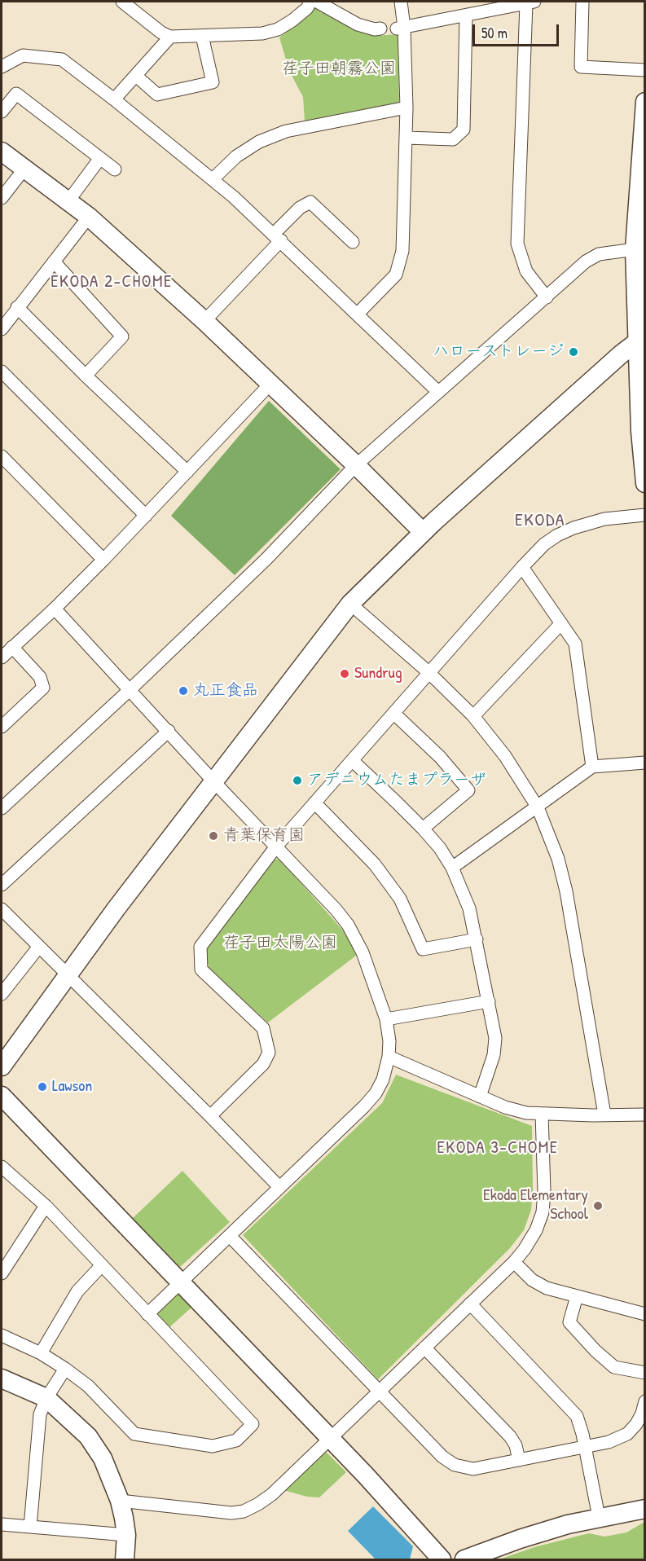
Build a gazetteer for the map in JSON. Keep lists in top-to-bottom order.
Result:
{
  "districts": ["EKODA 2-CHOME", "EKODA", "EKODA 3-CHOME"],
  "parks": ["荏子田朝霧公園", "荏子田太陽公園"],
  "places": [
    "ハローストレージ",
    "Sundrug",
    "丸正食品",
    "アデニウムたまプラーザ",
    "青葉保育園",
    "Lawson",
    "Ekoda Elementary School"
  ],
  "scale_bar": "50 m"
}
